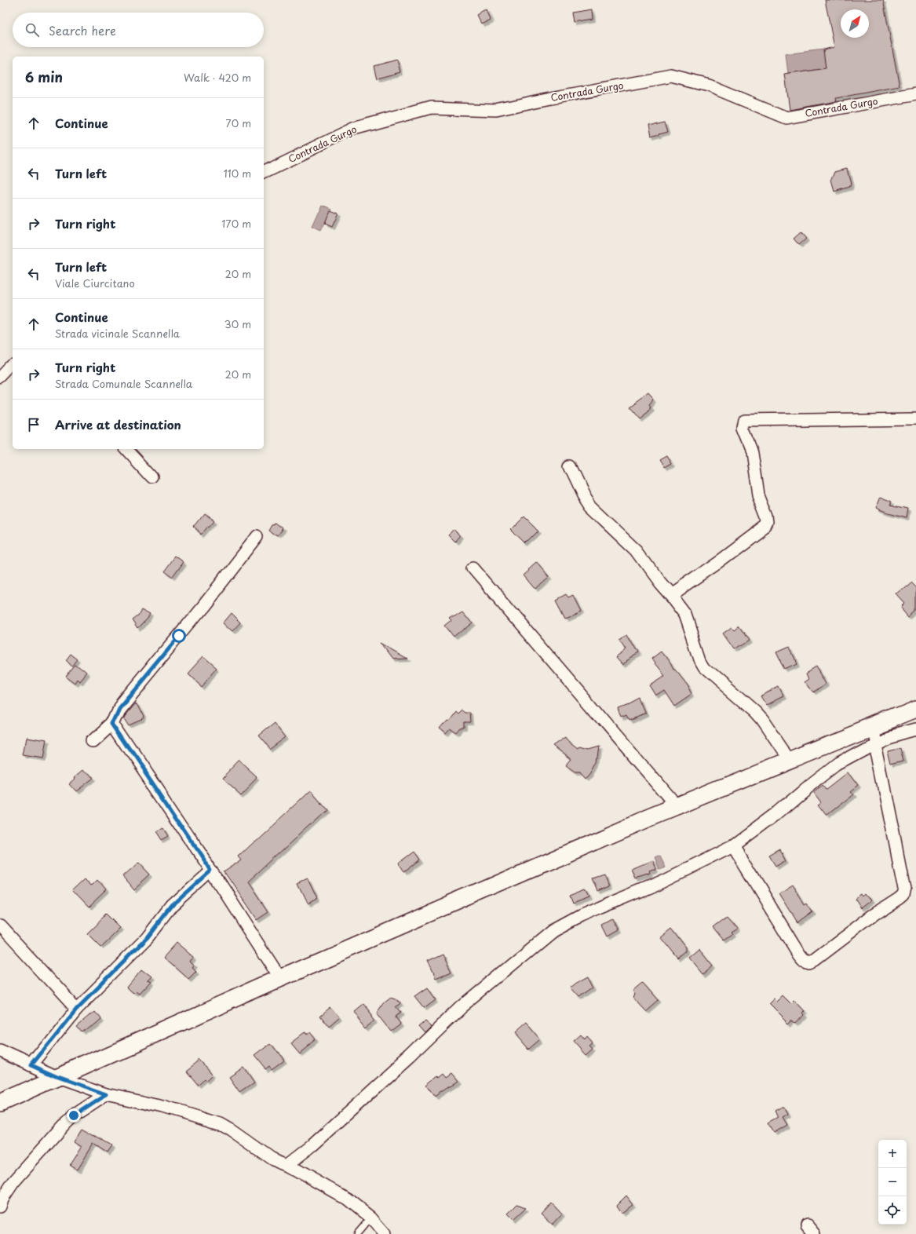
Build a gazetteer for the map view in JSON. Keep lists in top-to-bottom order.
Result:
{
  "streets": {
    "street": ["Contrada Gurgo"]
  },
  "north": "top right",
  "page": {
    "search": "Search here",
    "heading": ["6 min", "Walk · 420 m"],
    "list": [
      ["Continue", "70 m"],
      ["Turn left", "110 m"],
      ["Turn right", "170 m"],
      ["Turn left", "Viale Ciurcitano", "20 m"],
      ["Continue", "Strada vicinale Scannella", "30 m"],
      ["Turn right", "Strada Comunale Scannella", "20 m"],
      "Arrive at destination"
    ],
    "map_buttons": ["+", "−"]
  }
}
